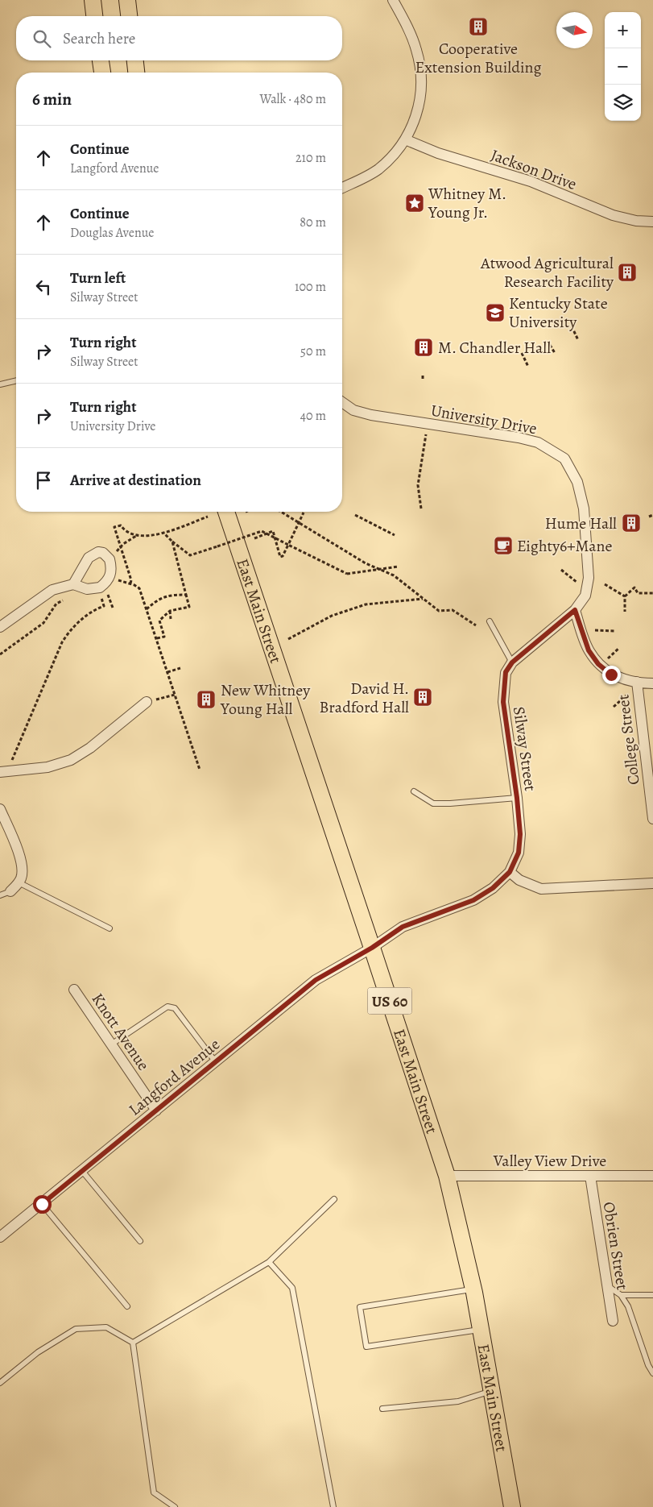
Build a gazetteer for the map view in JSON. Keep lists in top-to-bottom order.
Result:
{
  "streets": {
    "main road": ["East Main Street", "US 60"],
    "street": [
      "Jackson Drive",
      "University Drive",
      "College Street",
      "Silway Street",
      "Knott Avenue",
      "Langford Avenue",
      "Valley View Drive",
      "Obrien Street"
    ]
  },
  "crossings": [
    ["University Drive", "Silway Street"],
    ["East Main Street", "Langford Avenue"],
    ["East Main Street", "Valley View Drive"],
    ["Silway Street", "Langford Avenue"],
    ["Knott Avenue", "Langford Avenue"],
    ["Valley View Drive", "Obrien Street"]
  ],
  "places": {
    "building": [
      "Cooperative Extension Building",
      "Atwood Agricultural Research Facility",
      "M. Chandler Hall",
      "Hume Hall",
      "David H. Bradford Hall",
      "New Whitney Young Hall"
    ],
    "place": ["Whitney M. Young Jr."],
    "school or university": ["Kentucky State University"],
    "cafe": ["Eighty6+Mane"]
  },
  "north": "right",
  "page": {
    "map_buttons": ["+", "−"],
    "search": "Search here",
    "heading": ["6 min", "Walk · 480 m"],
    "list": [
      ["Continue", "Langford Avenue", "210 m"],
      ["Continue", "Douglas Avenue", "80 m"],
      ["Turn left", "Silway Street", "100 m"],
      ["Turn right", "Silway Street", "50 m"],
      ["Turn right", "University Drive", "40 m"],
      "Arrive at destination"
    ]
  }
}
